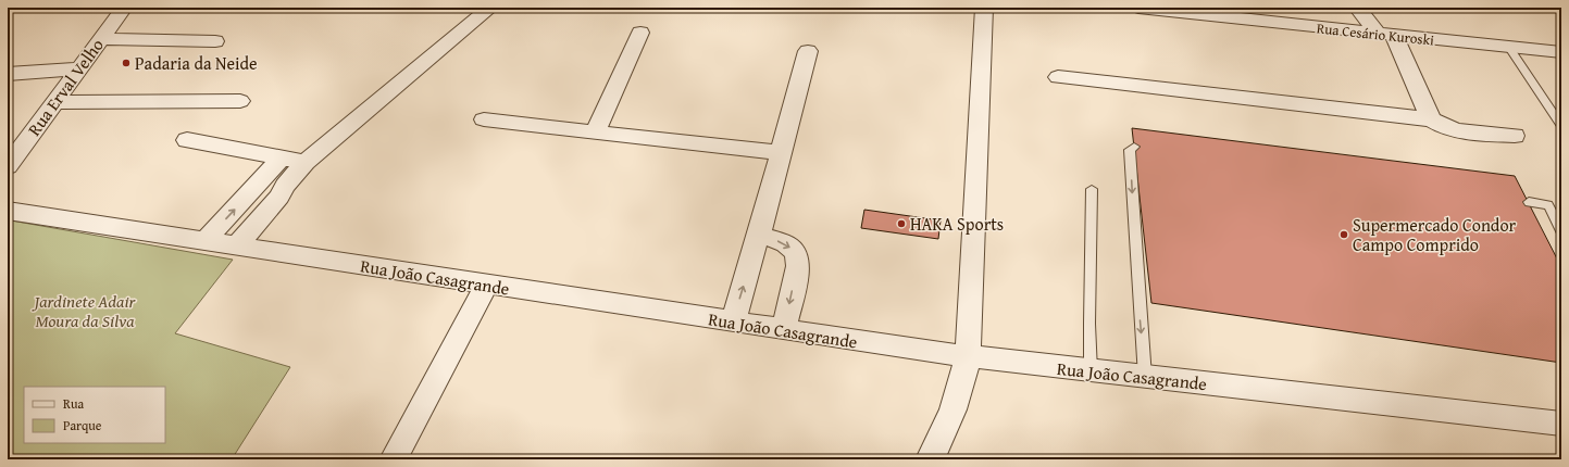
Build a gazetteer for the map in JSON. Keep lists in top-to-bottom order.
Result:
{
  "streets": {
    "street": ["Rua Cesário Kuroski", "Rua Erval Velho", "Rua João Casagrande"]
  },
  "parks": ["Jardinete Adair Moura da Silva"],
  "places": ["Padaria da Neide", "HAKA Sports", "Supermercado Condor Campo Comprido"],
  "legend": ["Rua", "Parque"]
}
